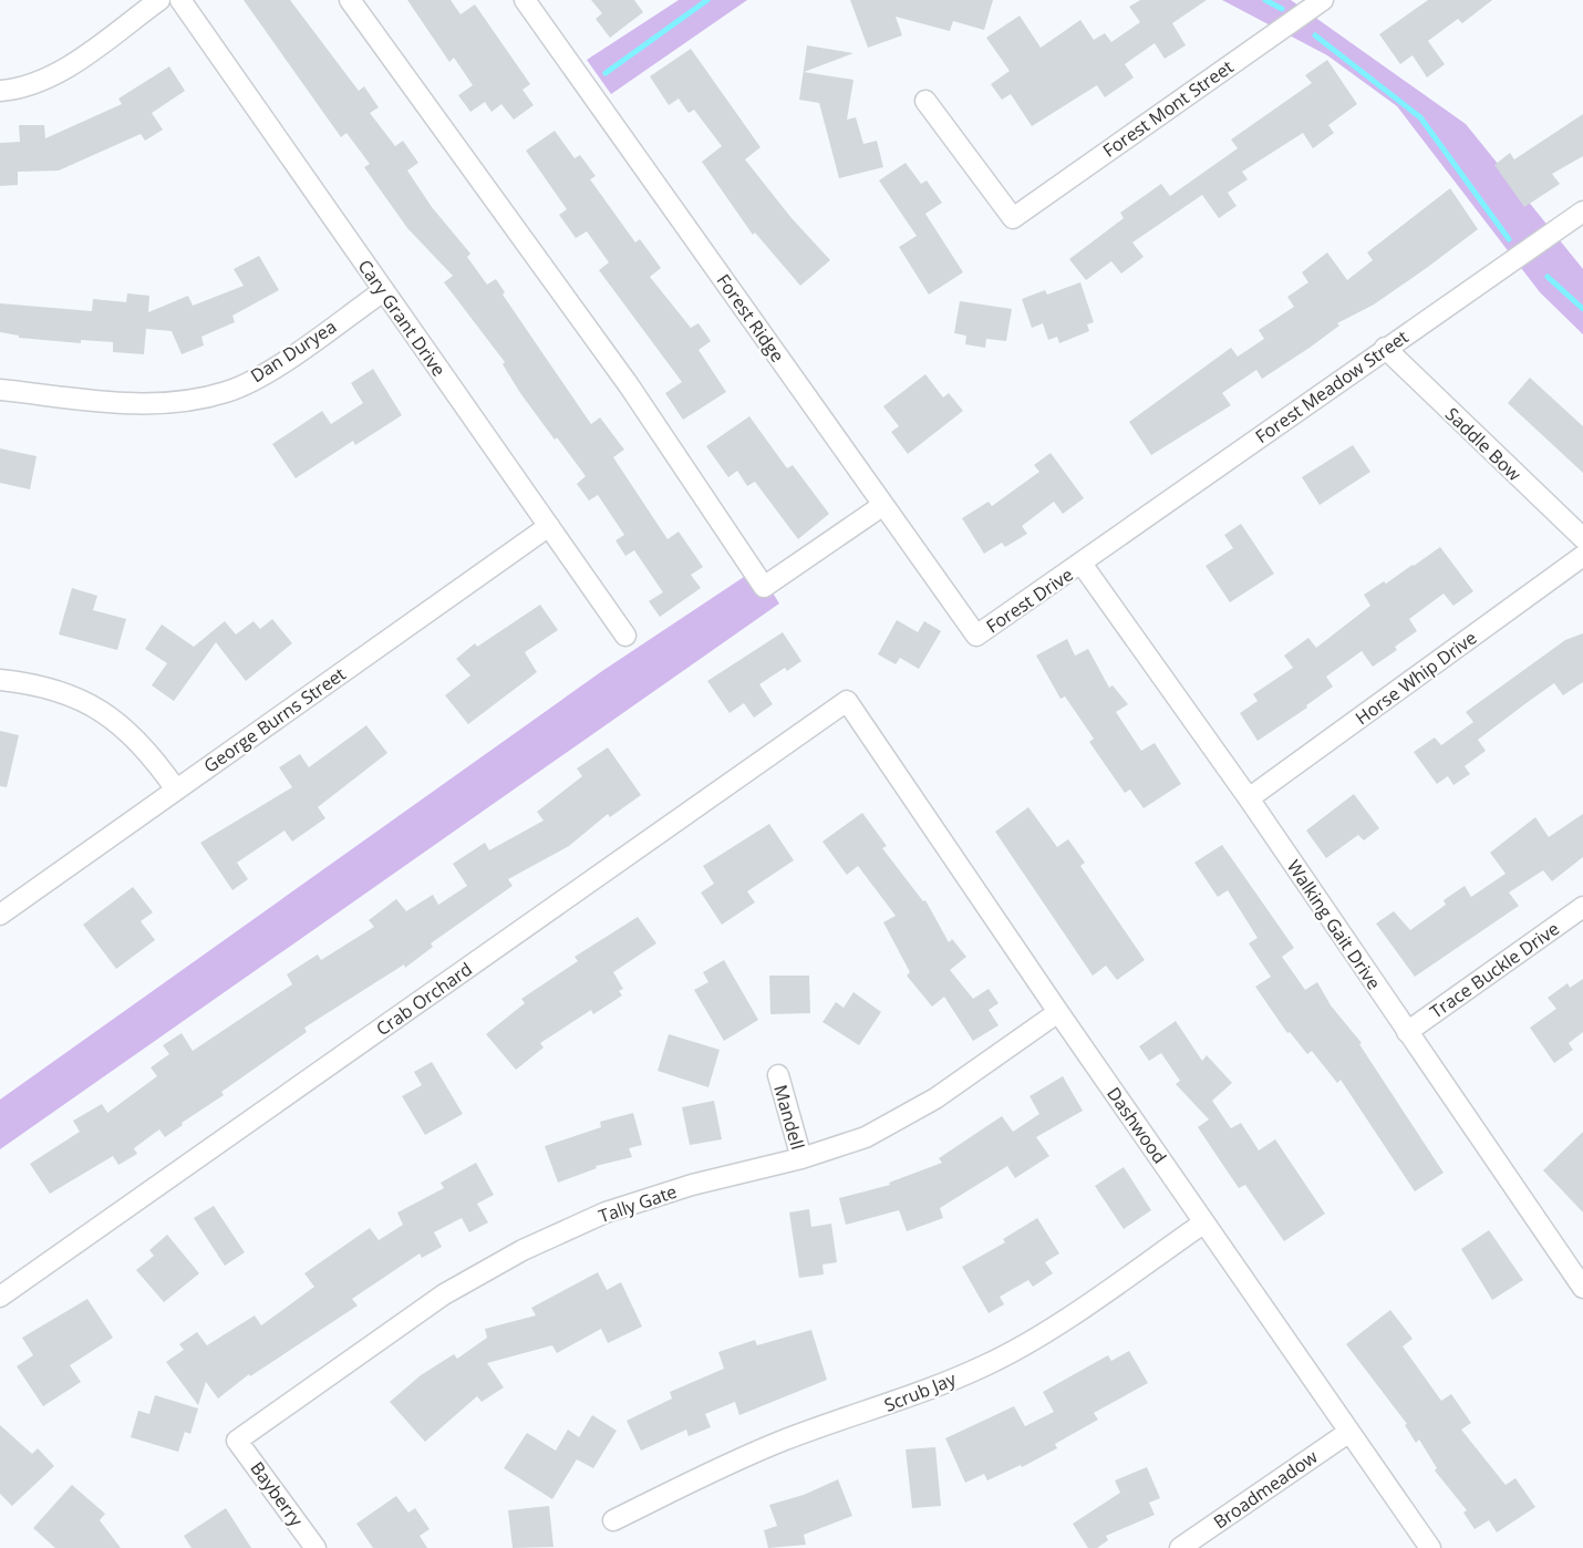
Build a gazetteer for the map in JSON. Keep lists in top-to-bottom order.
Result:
{
  "streets": {
    "street": [
      "Forest Mont Street",
      "Cary Grant Drive",
      "Forest Ridge",
      "Dan Duryea",
      "Forest Meadow Street",
      "Saddle Bow",
      "Forest Drive",
      "Horse Whip Drive",
      "George Burns Street",
      "Walking Gait Drive",
      "Trace Buckle Drive",
      "Crab Orchard",
      "Mandell",
      "Dashwood",
      "Tally Gate",
      "Scrub Jay",
      "Broadmeadow",
      "Bayberry"
    ]
  },
  "crossings": [
    ["Cary Grant Drive", "Dan Duryea"],
    ["Cary Grant Drive", "George Burns Street"],
    ["Forest Ridge", "Forest Drive"],
    ["Forest Meadow Street", "Saddle Bow"],
    ["Forest Meadow Street", "Forest Drive"],
    ["Forest Meadow Street", "Walking Gait Drive"],
    ["Forest Drive", "Walking Gait Drive"],
    ["Horse Whip Drive", "Walking Gait Drive"],
    ["Walking Gait Drive", "Trace Buckle Drive"],
    ["Crab Orchard", "Dashwood"],
    ["Mandell", "Tally Gate"],
    ["Dashwood", "Tally Gate"],
    ["Dashwood", "Scrub Jay"],
    ["Dashwood", "Broadmeadow"],
    ["Tally Gate", "Bayberry"]
  ]
}
